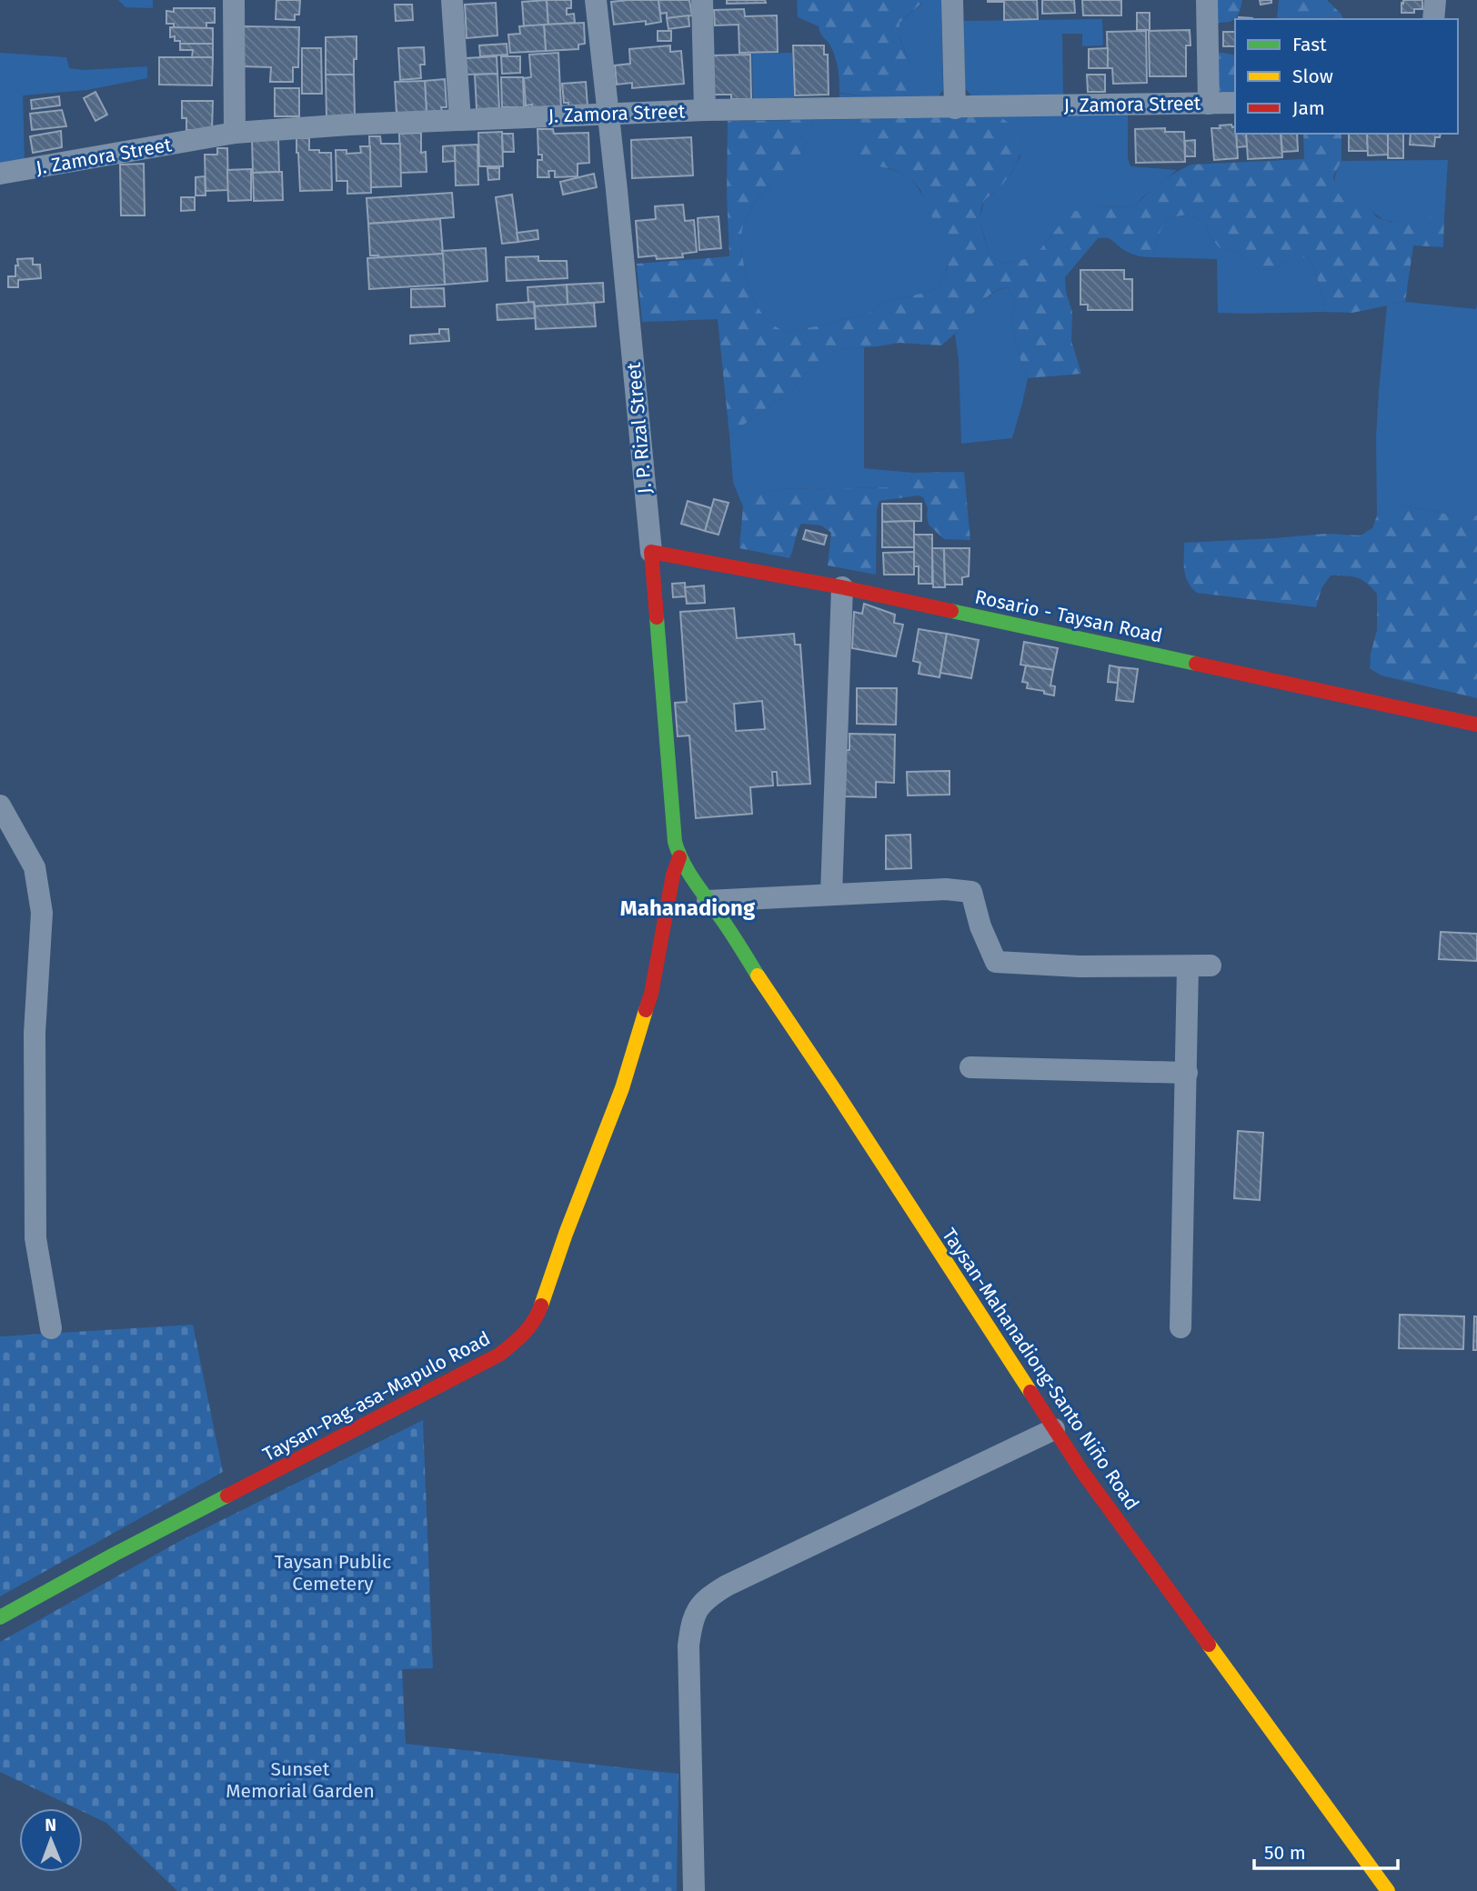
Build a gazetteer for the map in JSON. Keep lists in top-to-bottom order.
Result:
{
  "streets": {
    "main road": [
      "J. P. Rizal Street",
      "Rosario - Taysan Road",
      "Taysan-Mahanadiong-Santo Niño Road",
      "Taysan-Pag-asa-Mapulo Road"
    ],
    "street": ["J. Zamora Street"]
  },
  "crossings": [
    ["J. Zamora Street", "J. P. Rizal Street"],
    ["J. P. Rizal Street", "Rosario - Taysan Road"],
    ["J. P. Rizal Street", "Taysan-Mahanadiong-Santo Niño Road"],
    ["J. P. Rizal Street", "Taysan-Pag-asa-Mapulo Road"],
    ["Taysan-Mahanadiong-Santo Niño Road", "Taysan-Pag-asa-Mapulo Road"]
  ],
  "districts": ["Mahanadiong"],
  "parks": ["Taysan Public Cemetery", "Sunset Memorial Garden"],
  "legend": ["Fast", "Slow", "Jam"],
  "scale_bar": "50 m",
  "north": "top"
}
